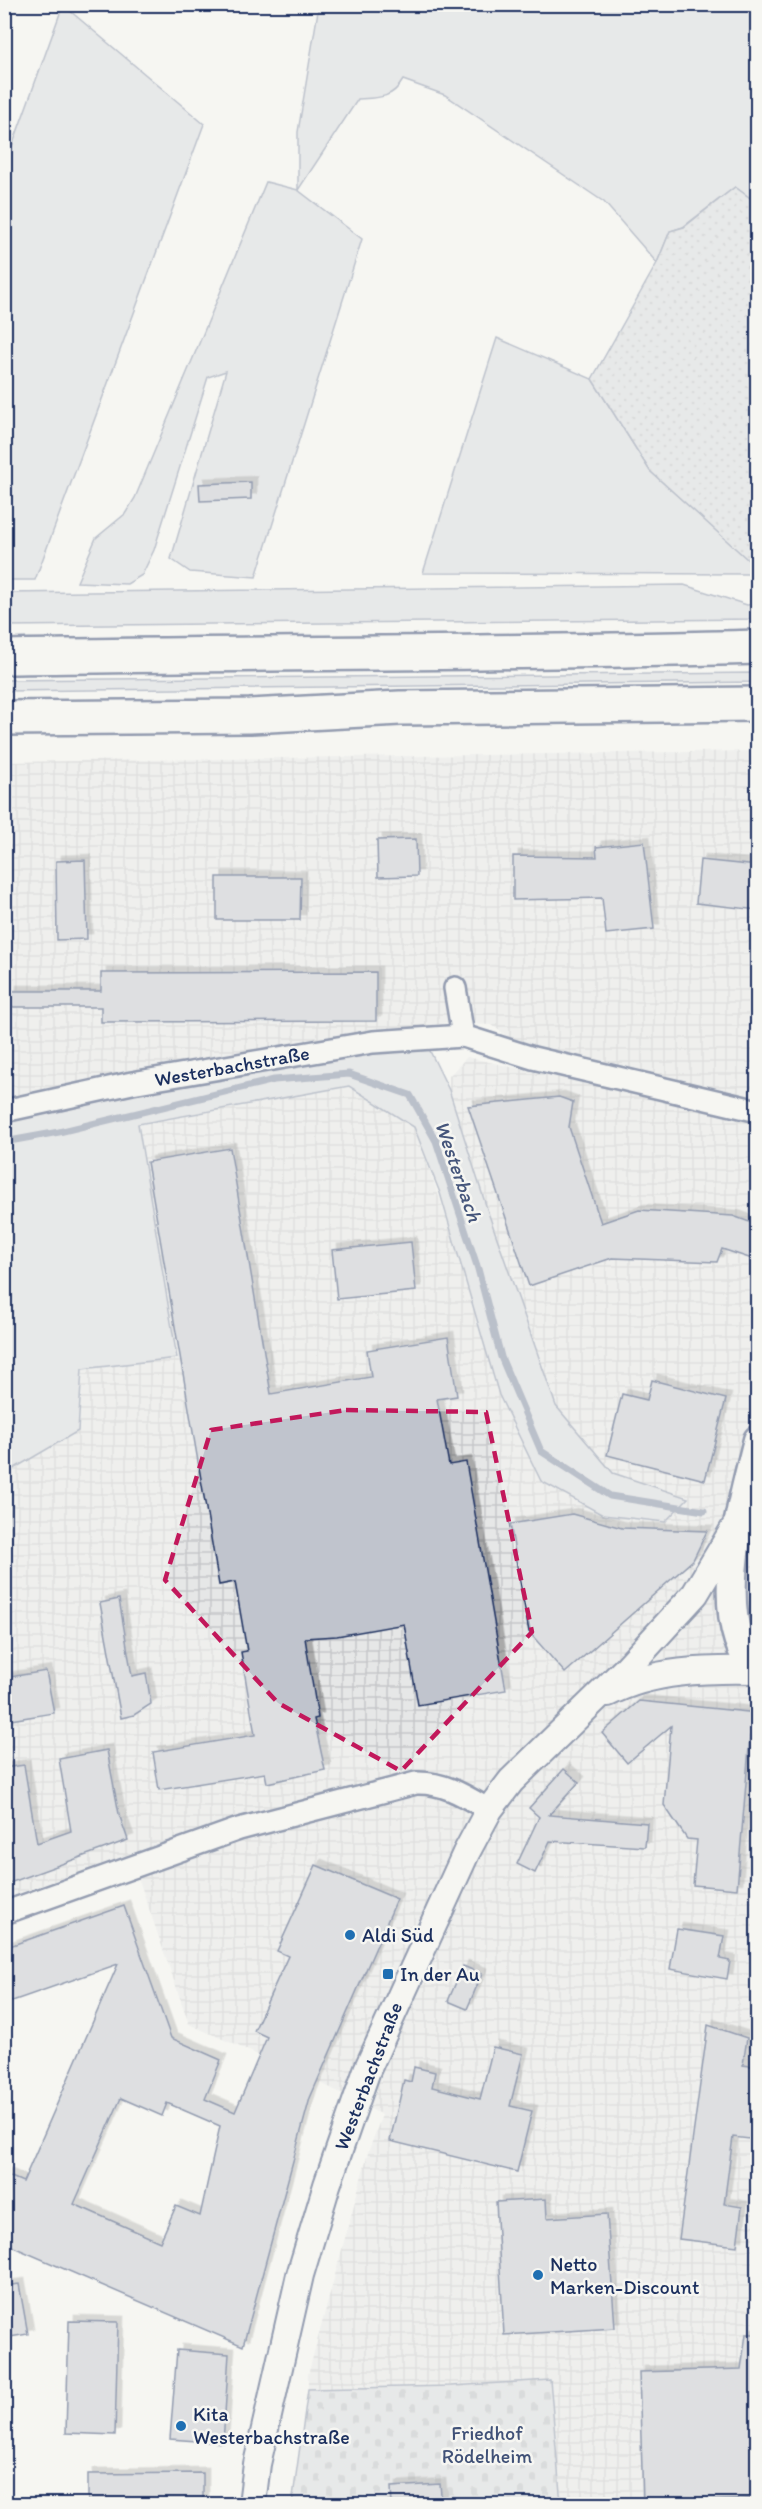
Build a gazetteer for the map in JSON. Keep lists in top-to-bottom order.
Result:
{
  "streets": {
    "main road": ["Westerbachstraße"]
  },
  "water": ["Westerbach"],
  "parks": ["Friedhof Rödelheim"],
  "places": {
    "other": ["Aldi Süd", "Netto Marken-Discount", "Kita Westerbachstraße"],
    "transit": ["In der Au"]
  }
}
